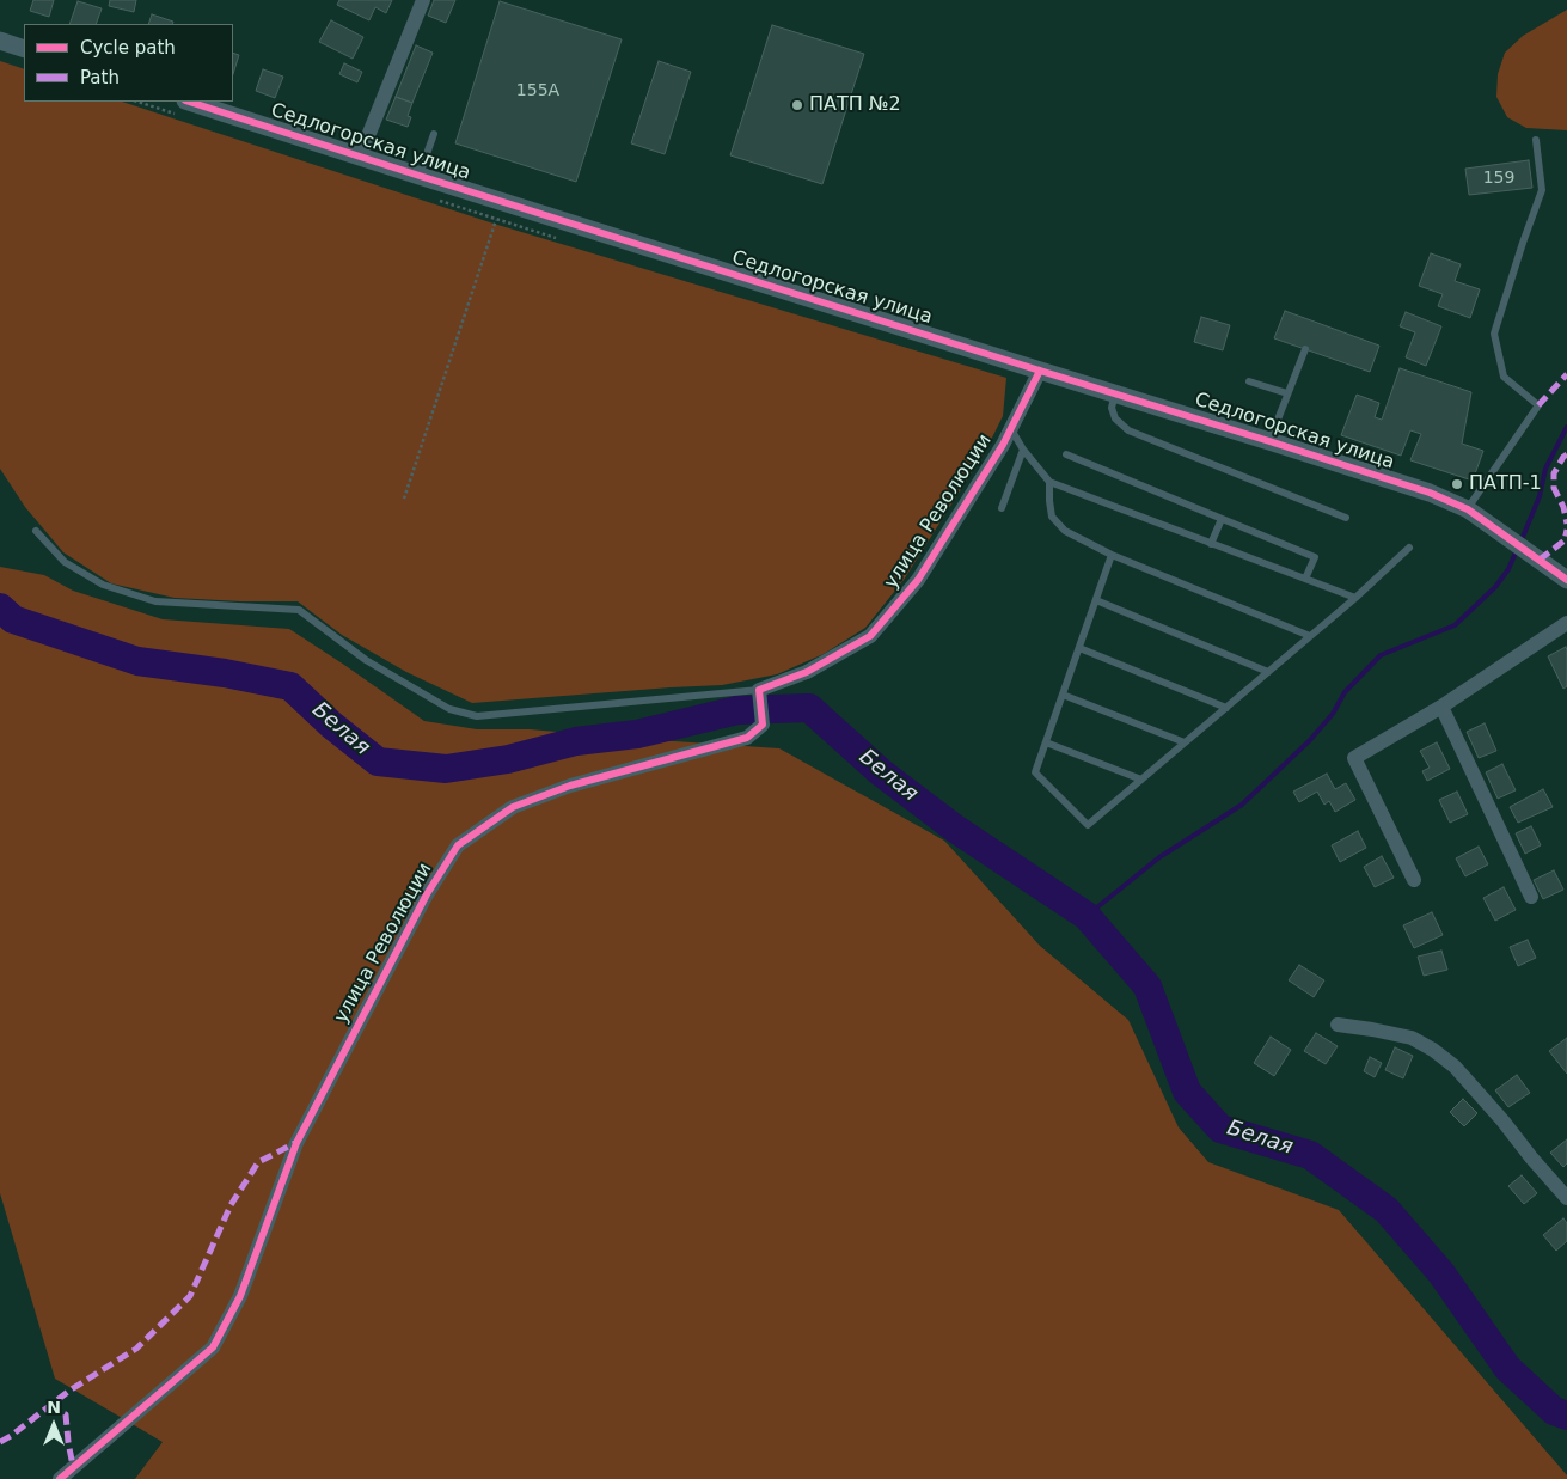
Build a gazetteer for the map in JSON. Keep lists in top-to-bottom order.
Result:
{
  "streets": {
    "street": ["Седлогорская улица", "улица Революции"]
  },
  "crossings": [
    ["Седлогорская улица", "улица Революции"]
  ],
  "water": ["Белая"],
  "places": ["ПАТП №2", "ПАТП-1"],
  "house_numbers": ["155А", "159"],
  "legend": ["Cycle path", "Path"],
  "north": "top"
}
